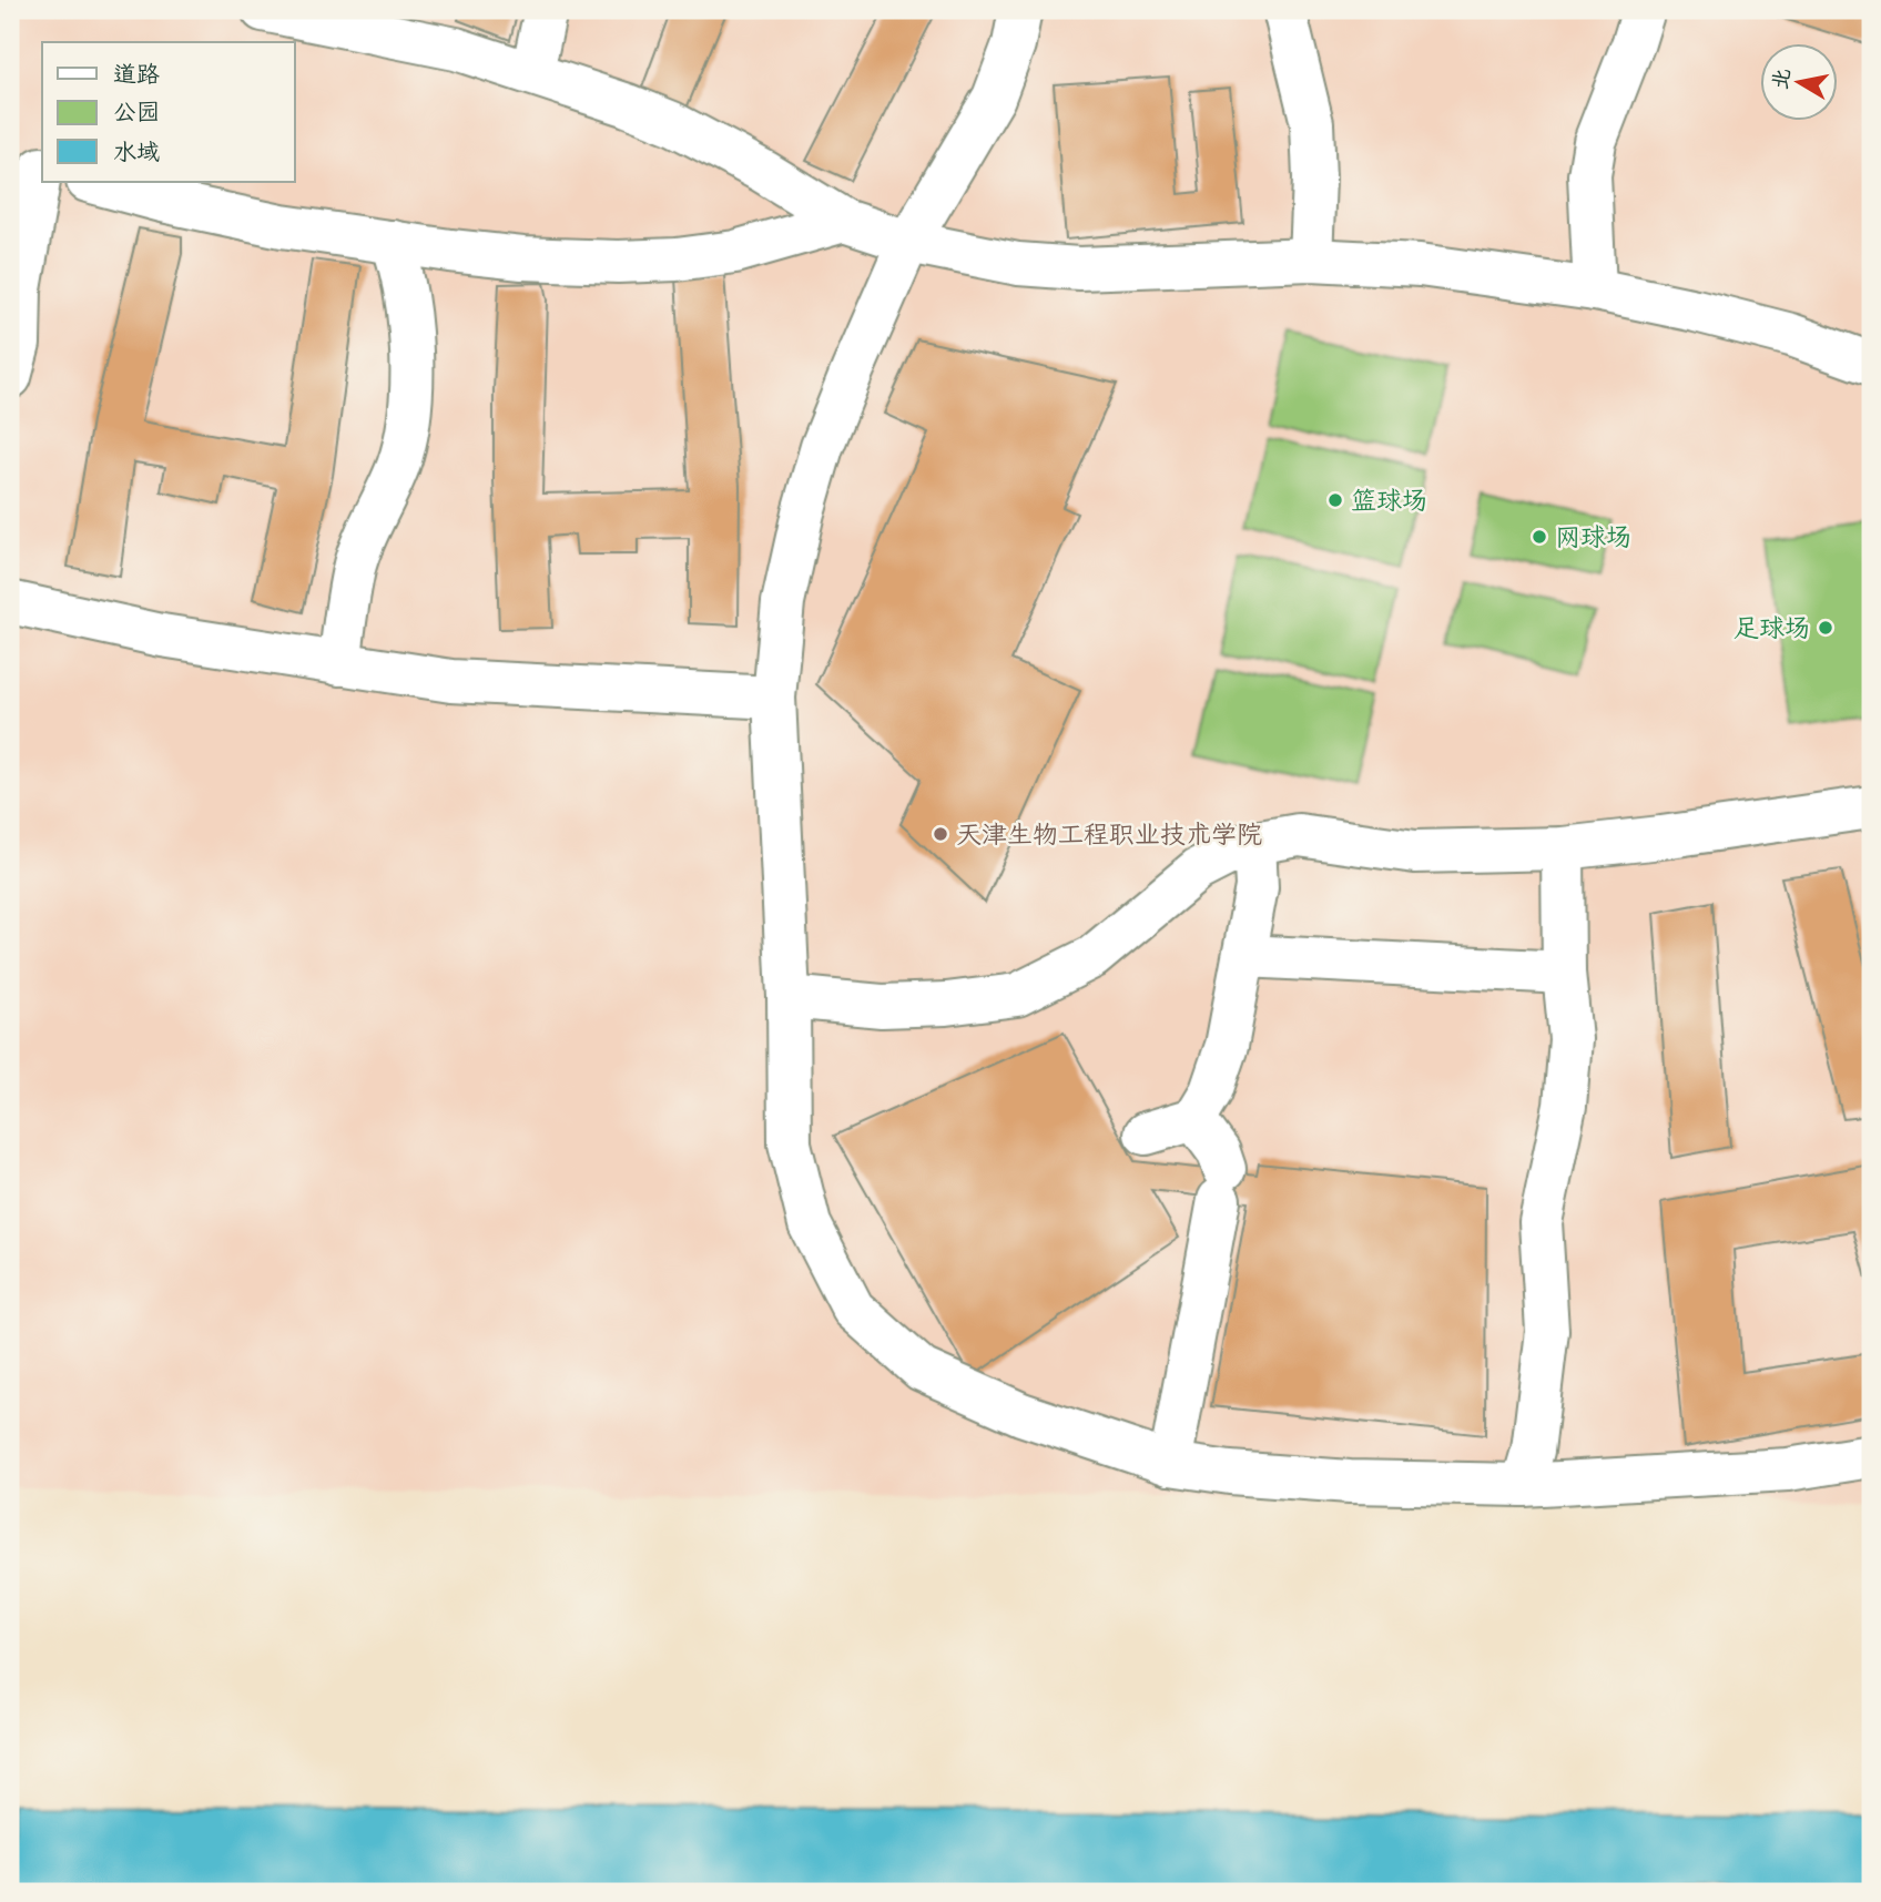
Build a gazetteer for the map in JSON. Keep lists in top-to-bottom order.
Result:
{
  "places": [
    "篮球场",
    "网球场",
    "足球场",
    "天津生物工程职业技术学院"
  ],
  "legend": ["道路", "公园", "水域"],
  "north": "left"
}
